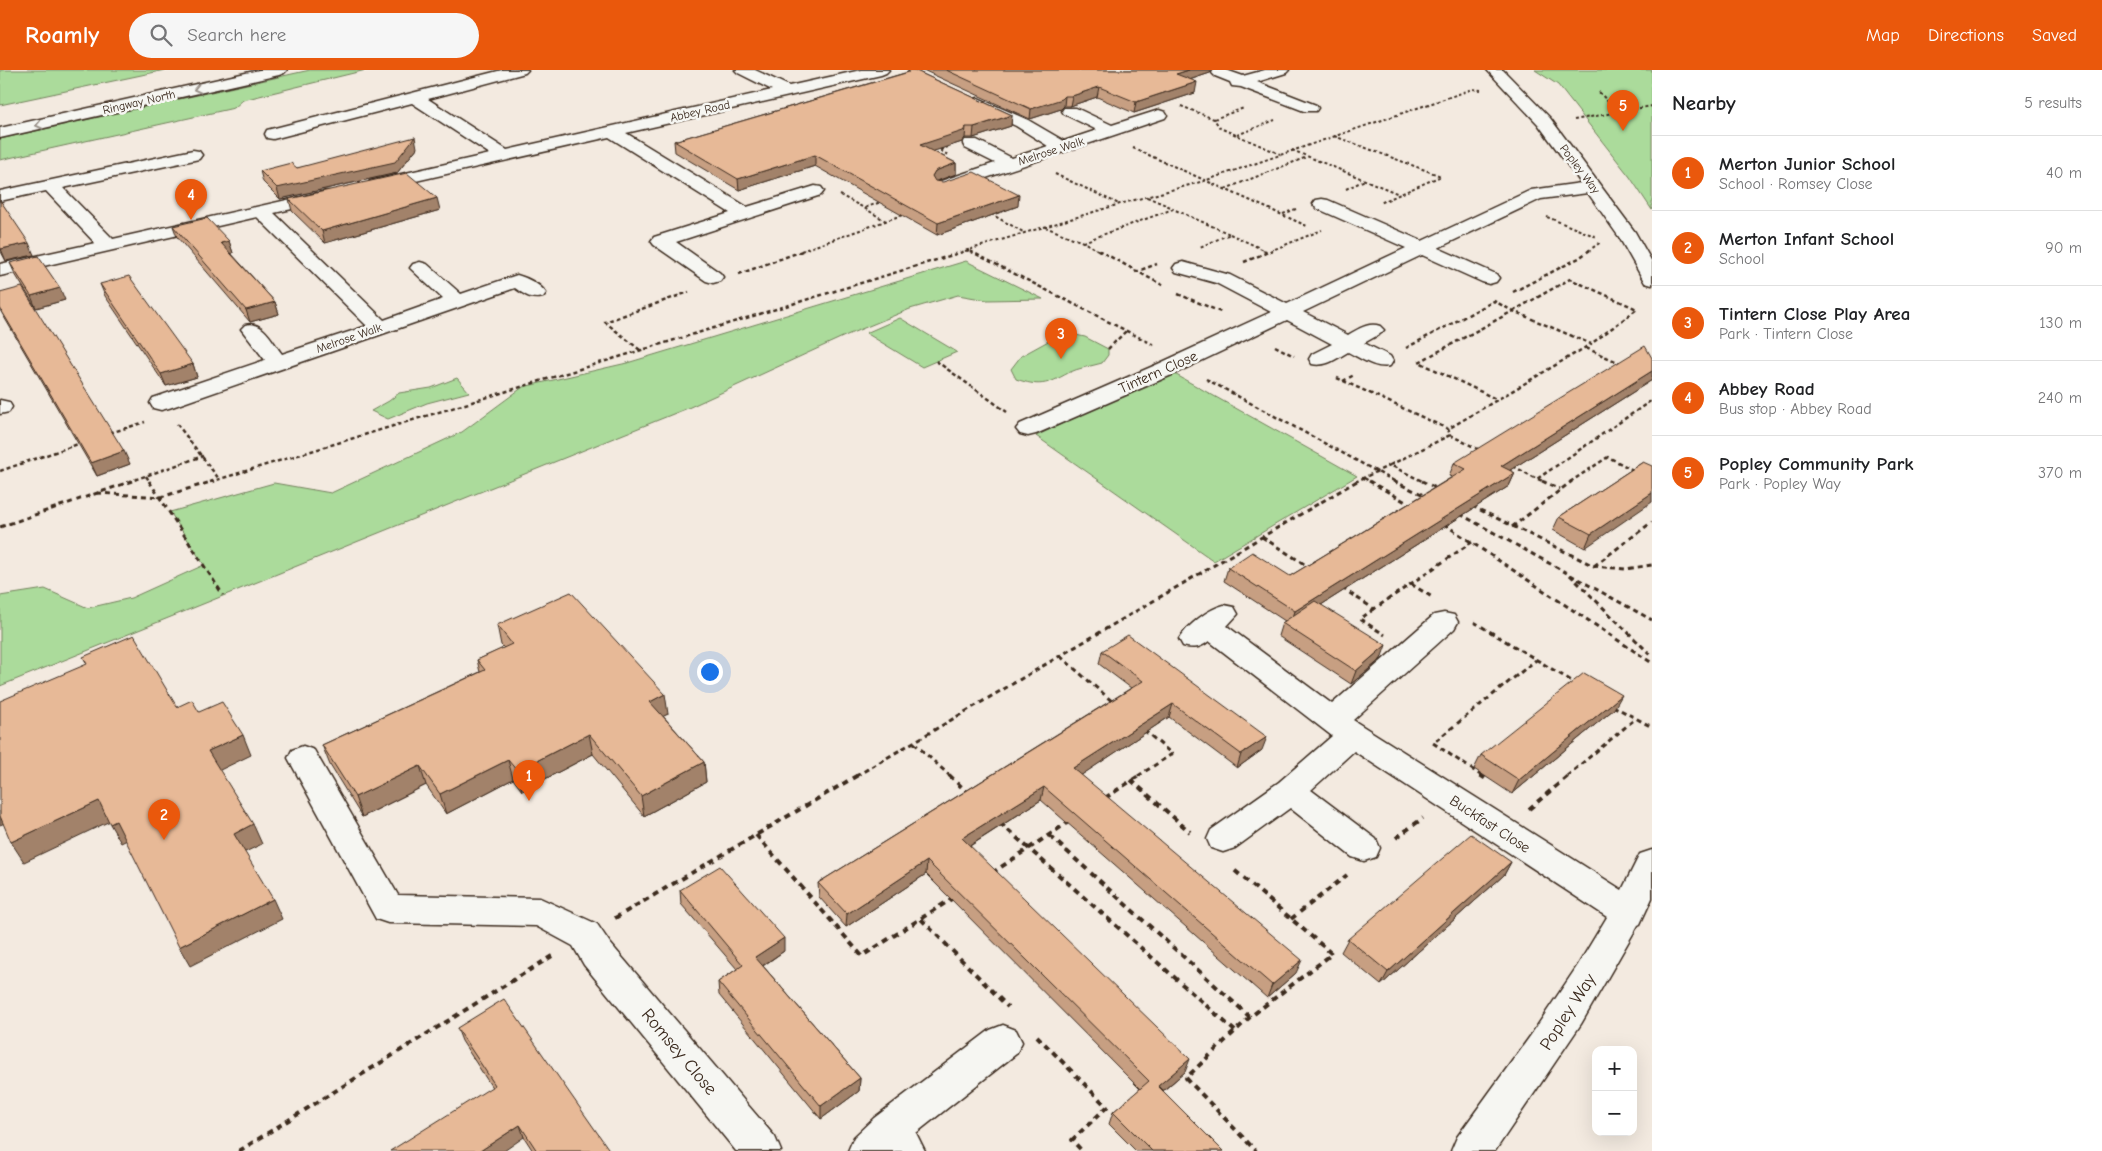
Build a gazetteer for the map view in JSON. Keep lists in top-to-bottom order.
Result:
{
  "streets": {
    "main road": [
      "Ringway North",
      "Abbey Road",
      "Melrose Walk",
      "Popley Way",
      "Tintern Close",
      "Buckfast Close",
      "Romsey Close"
    ]
  },
  "crossings": [
    ["Popley Way", "Tintern Close"],
    ["Popley Way", "Buckfast Close"]
  ],
  "page": {
    "header": "Roamly",
    "search": "Search here",
    "nav": ["Map", "Directions", "Saved"],
    "heading": ["Nearby", "5 results"],
    "pins": [
      "5",
      "4",
      "3",
      "1",
      "2"
    ],
    "list": [
      {
        "mark": "1",
        "name": "Merton Junior School",
        "note": "School · Romsey Close",
        "value": "40 m"
      },
      {
        "mark": "2",
        "name": "Merton Infant School",
        "note": "School",
        "value": "90 m"
      },
      {
        "mark": "3",
        "name": "Tintern Close Play Area",
        "note": "Park · Tintern Close",
        "value": "130 m"
      },
      {
        "mark": "4",
        "name": "Abbey Road",
        "note": "Bus stop · Abbey Road",
        "value": "240 m"
      },
      {
        "mark": "5",
        "name": "Popley Community Park",
        "note": "Park · Popley Way",
        "value": "370 m"
      }
    ],
    "map_buttons": ["+", "−"]
  }
}
